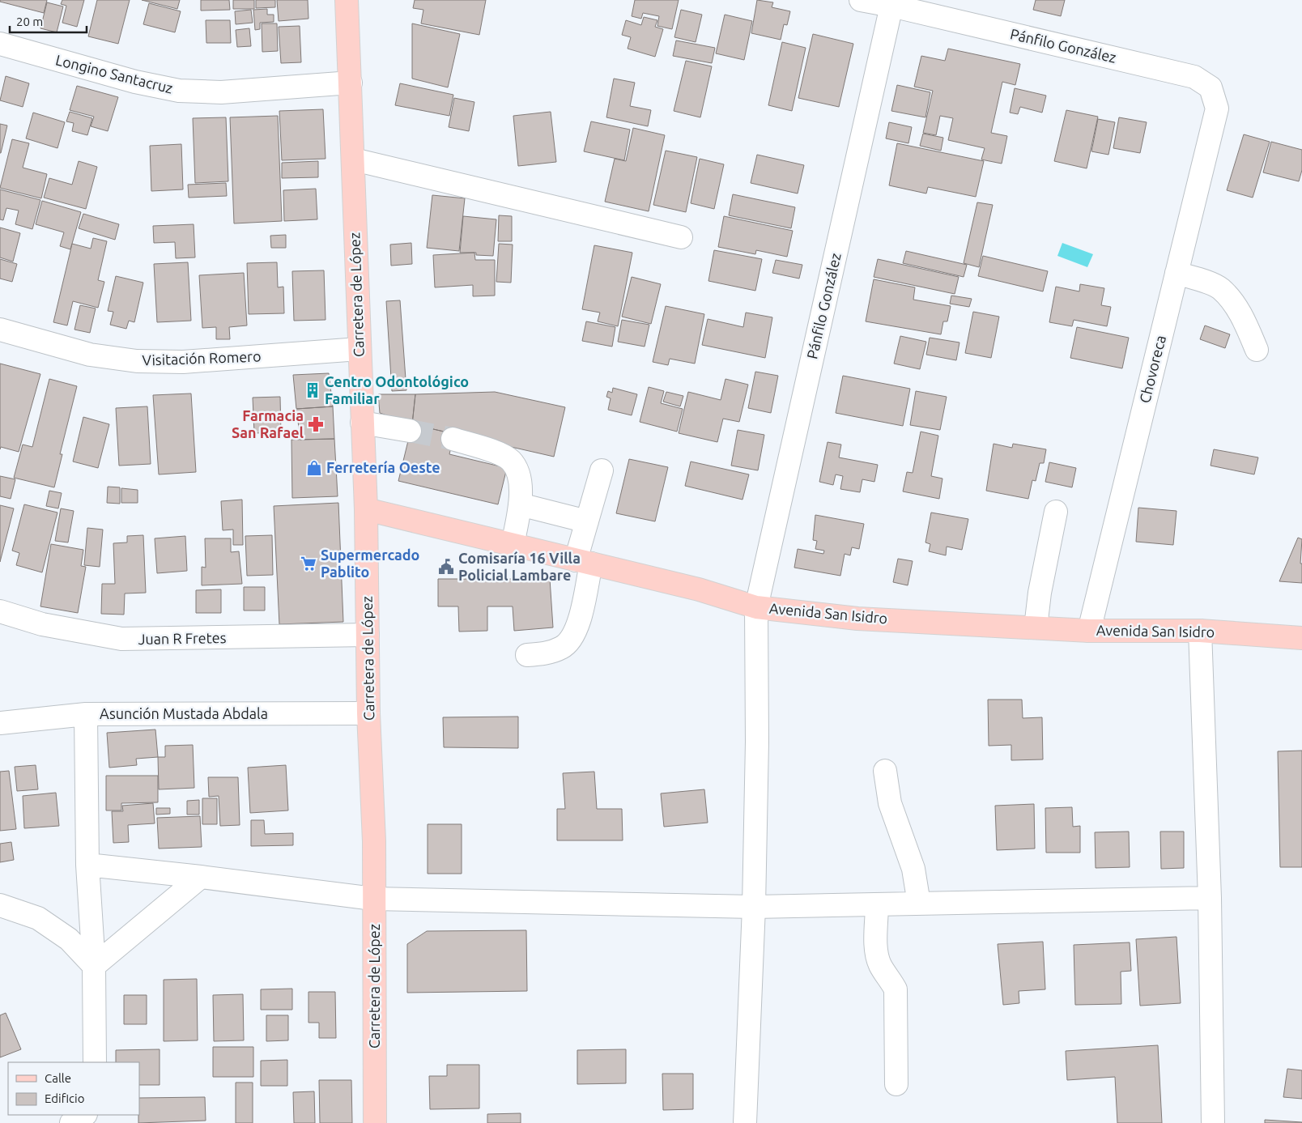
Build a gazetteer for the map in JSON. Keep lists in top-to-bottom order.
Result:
{
  "streets": {
    "main road": ["Carretera de López", "Avenida San Isidro"],
    "street": [
      "Pánfilo González",
      "Longino Santacruz",
      "Visitación Romero",
      "Chovoreca",
      "Juan R Fretes",
      "Asunción Mustada Abdala"
    ]
  },
  "crossings": [
    ["Pánfilo González", "Chovoreca"],
    ["Pánfilo González", "Avenida San Isidro"],
    ["Longino Santacruz", "Carretera de López"],
    ["Carretera de López", "Visitación Romero"],
    ["Carretera de López", "Avenida San Isidro"],
    ["Carretera de López", "Juan R Fretes"],
    ["Carretera de López", "Asunción Mustada Abdala"],
    ["Chovoreca", "Avenida San Isidro"]
  ],
  "places": {
    "building": ["Centro Odontológico Familiar"],
    "pharmacy": ["Farmacia San Rafael"],
    "shop": ["Ferretería Oeste"],
    "supermarket": ["Supermercado Pablito"],
    "public building": ["Comisaría 16 Villa Policial Lambare"]
  },
  "legend": ["Calle", "Edificio"],
  "scale_bar": "20 m"
}
